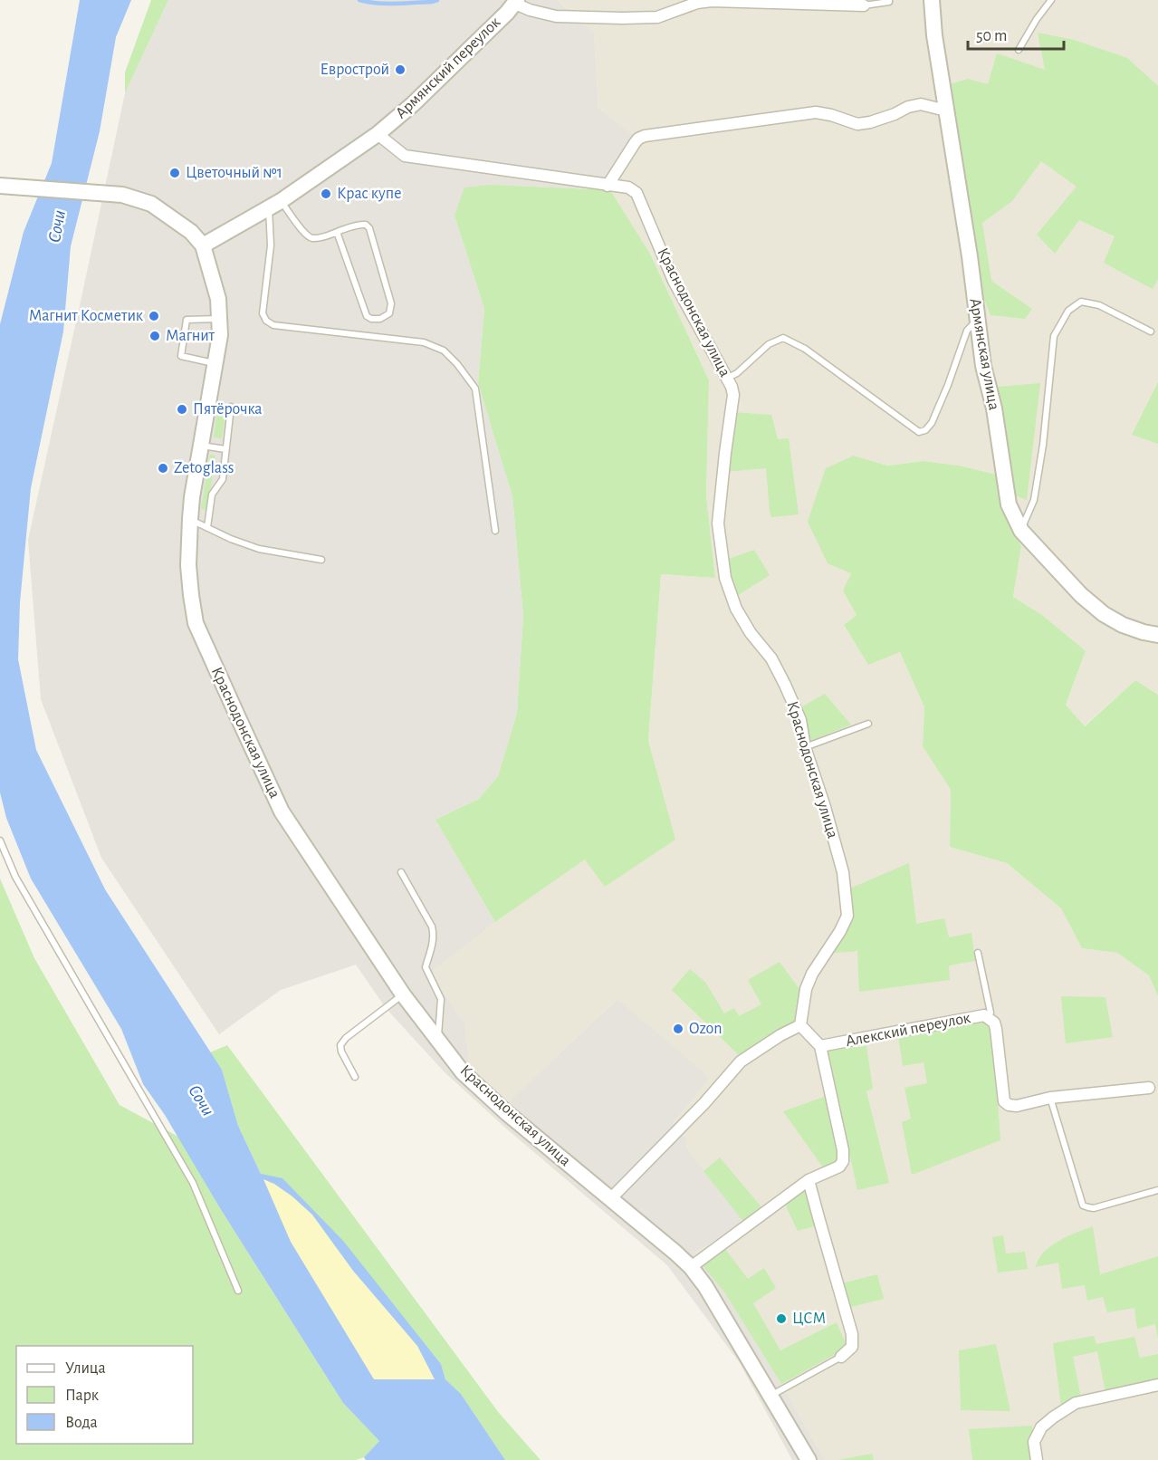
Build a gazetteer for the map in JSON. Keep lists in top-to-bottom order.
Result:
{
  "streets": {
    "street": [
      "Армянский переулок",
      "Краснодонская улица",
      "Армянская улица",
      "Алекский переулок"
    ]
  },
  "crossings": [
    ["Армянский переулок", "Краснодонская улица"]
  ],
  "water": ["Сочи"],
  "places": [
    "Еврострой",
    "Цветочный №1",
    "Крас купе",
    "Магнит Косметик",
    "Магнит",
    "Пятёрочка",
    "Zetoglass",
    "Ozon",
    "ЦСМ"
  ],
  "legend": ["Улица", "Парк", "Вода"],
  "scale_bar": "50 m"
}
